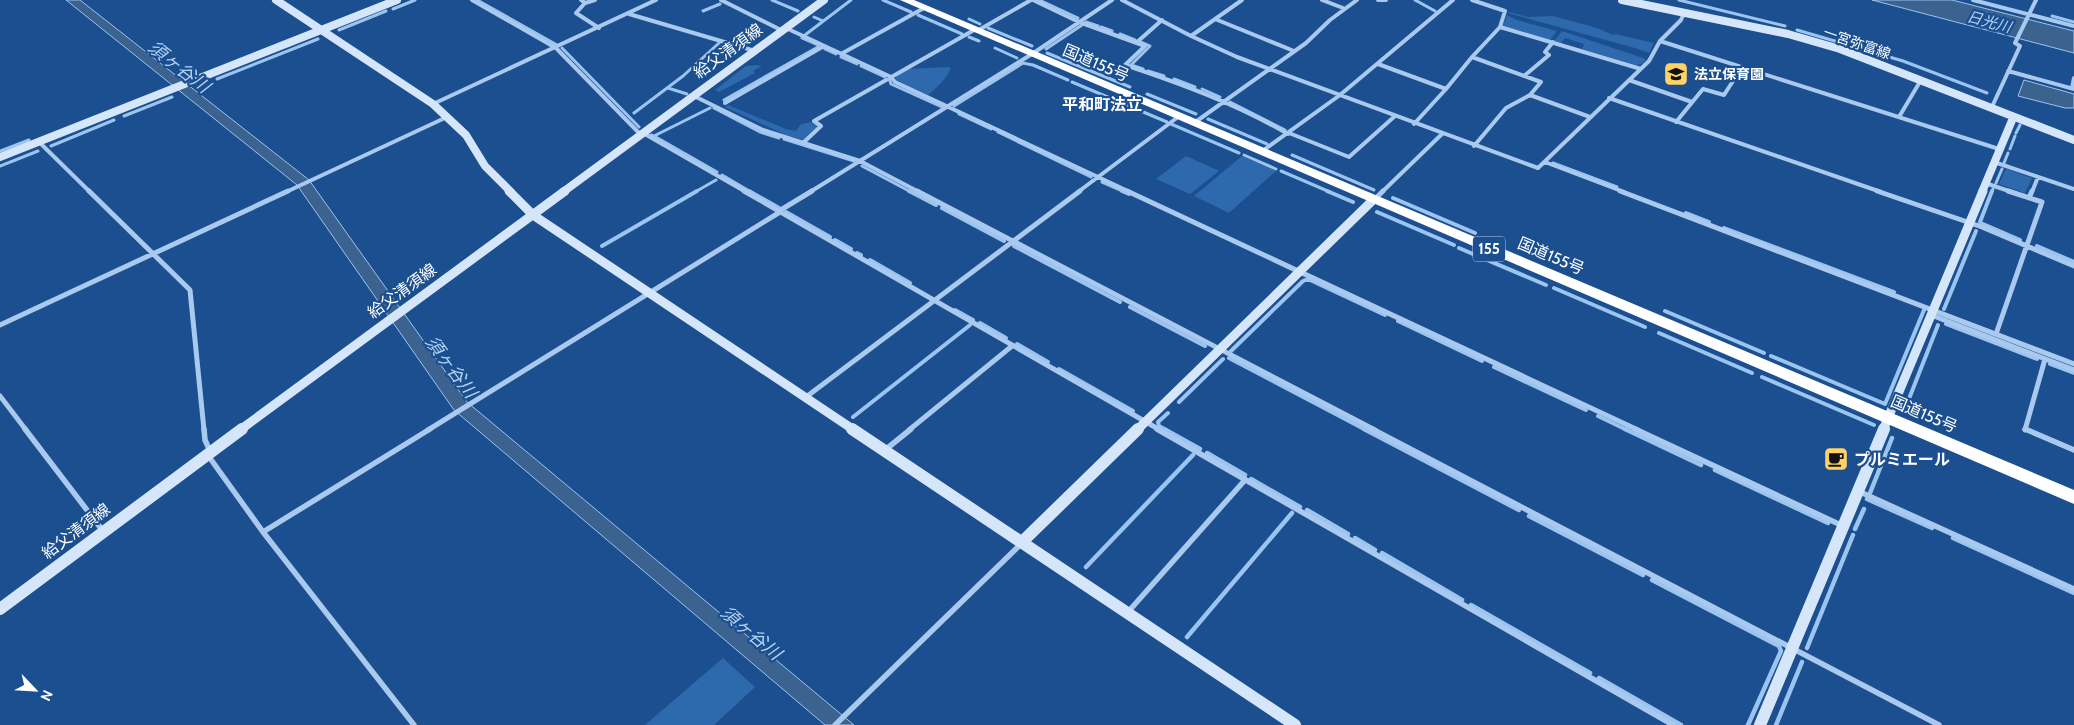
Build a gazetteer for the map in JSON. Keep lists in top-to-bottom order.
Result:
{
  "streets": {
    "highway": ["国道155号", "155"],
    "street": ["一宮弥富線", "給父清須線"]
  },
  "districts": ["平和町法立"],
  "water": ["日光川", "須ヶ谷川"],
  "places": {
    "school or university": ["法立保育園"],
    "cafe": ["プルミエール"]
  },
  "north": "bottom right"
}
